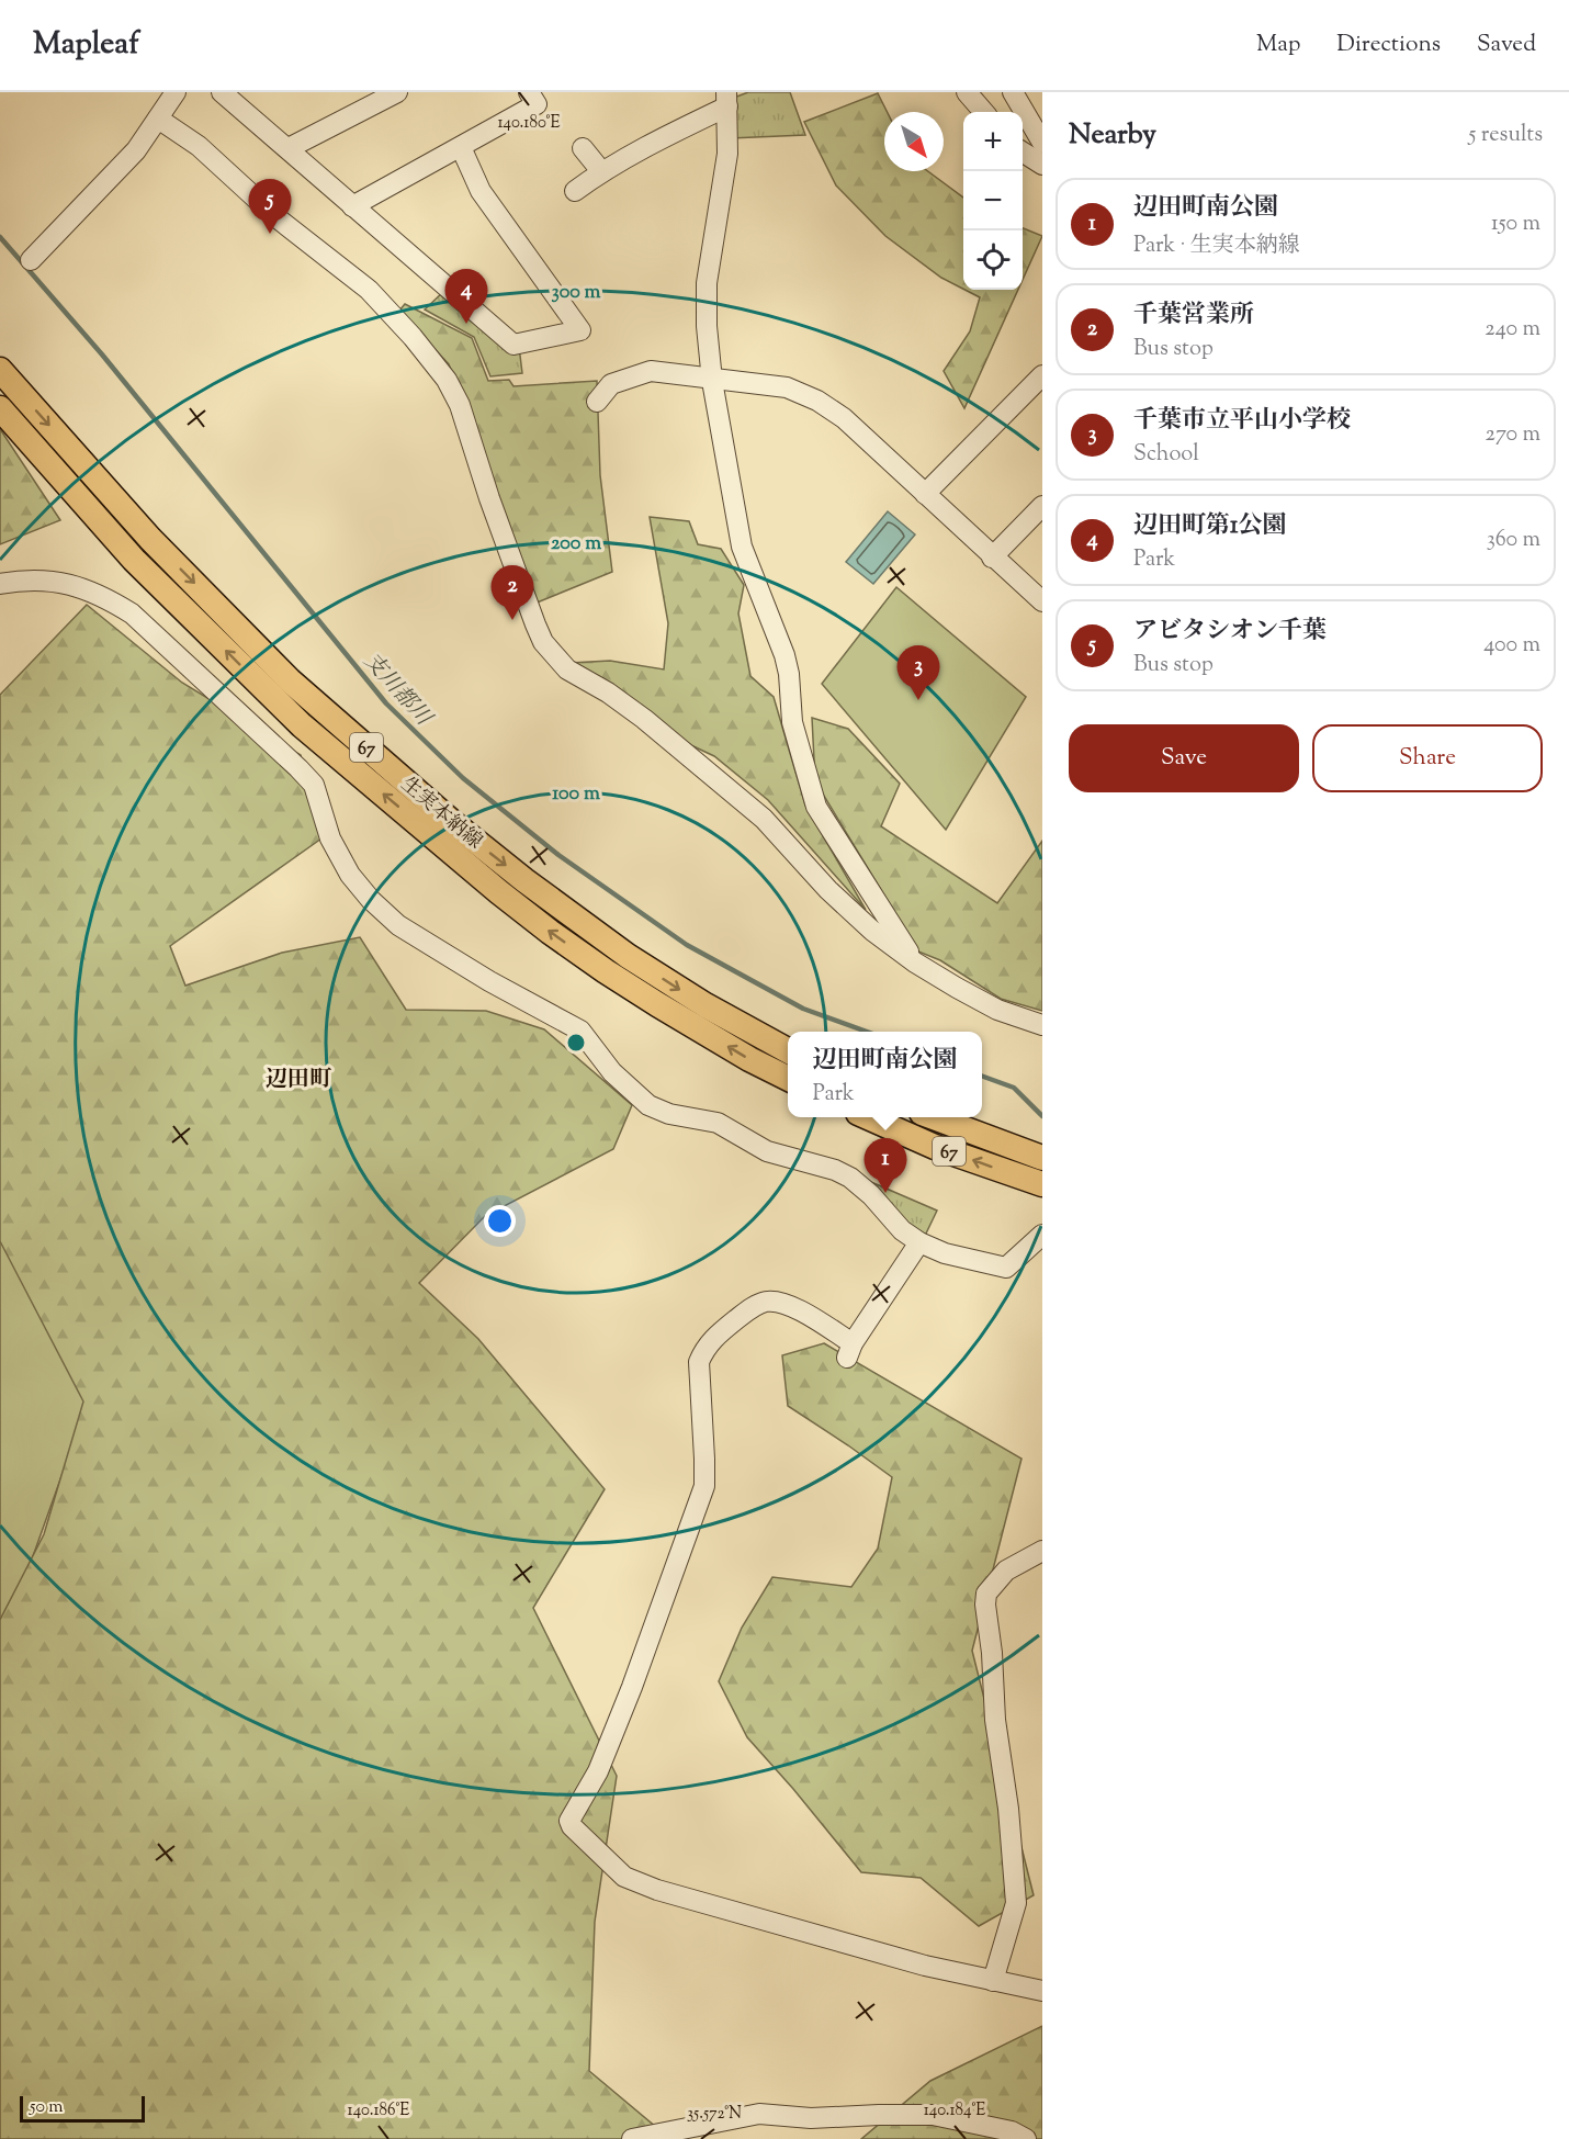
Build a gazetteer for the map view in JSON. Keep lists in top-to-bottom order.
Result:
{
  "streets": {
    "main road": ["67", "生実本納線"]
  },
  "districts": ["辺田町"],
  "water": ["支川都川"],
  "scale_bar": "50 m",
  "north": "bottom right",
  "page": {
    "header": "Mapleaf",
    "nav": ["Map", "Directions", "Saved"],
    "heading": ["Nearby", "5 results"],
    "map_buttons": ["+", "−"],
    "list": [
      {
        "mark": "1",
        "name": "辺田町南公園",
        "note": "Park · 生実本納線",
        "value": "150 m"
      },
      {
        "mark": "2",
        "name": "千葉営業所",
        "note": "Bus stop",
        "value": "240 m"
      },
      {
        "mark": "3",
        "name": "千葉市立平山小学校",
        "note": "School",
        "value": "270 m"
      },
      {
        "mark": "4",
        "name": "辺田町第1公園",
        "note": "Park",
        "value": "360 m"
      },
      {
        "mark": "5",
        "name": "アビタシオン千葉",
        "note": "Bus stop",
        "value": "400 m"
      }
    ],
    "pins": [
      "5",
      "4",
      "2",
      "3",
      "1"
    ],
    "buttons": ["Save", "Share"],
    "popup": ["辺田町南公園", "Park"],
    "scale": "50 m"
  },
  "coordinates": [
    "140.180°E",
    "140.186°E",
    "140.184°E",
    "35.572°N"
  ],
  "rings": ["300 m", "200 m", "100 m"]
}
